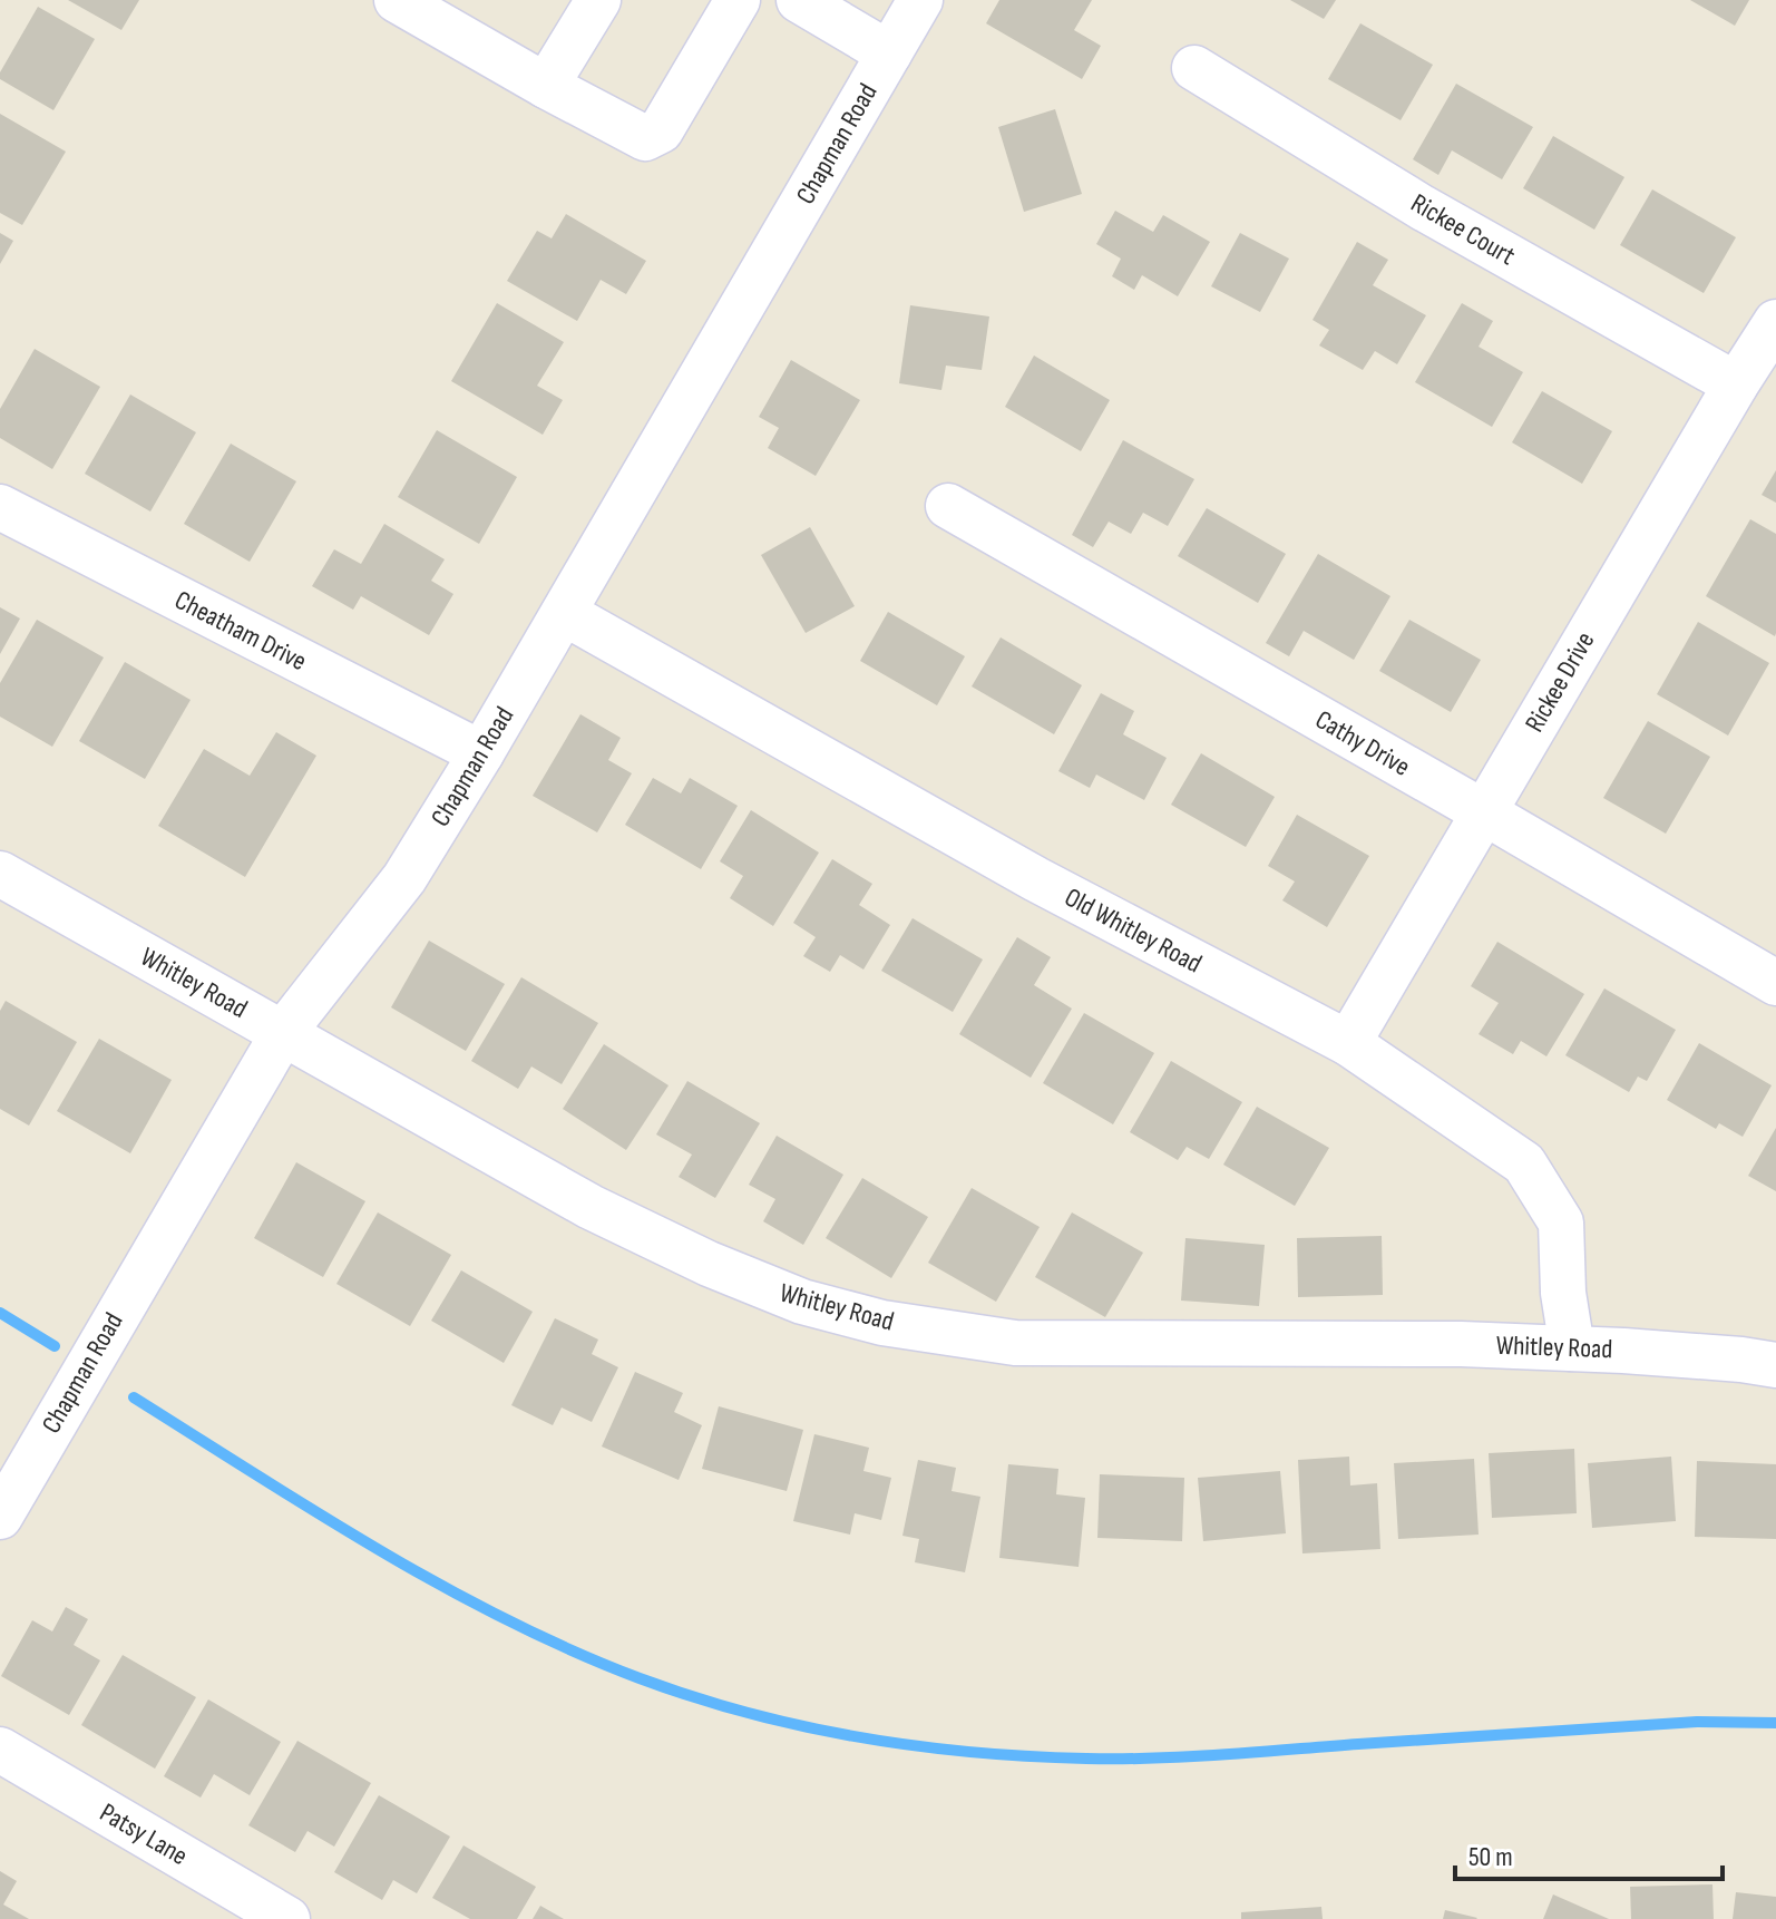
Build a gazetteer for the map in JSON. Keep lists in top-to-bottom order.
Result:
{
  "streets": {
    "street": [
      "Chapman Road",
      "Rickee Court",
      "Cheatham Drive",
      "Rickee Drive",
      "Cathy Drive",
      "Old Whitley Road",
      "Whitley Road",
      "Patsy Lane"
    ]
  },
  "crossings": [
    ["Chapman Road", "Cheatham Drive"],
    ["Chapman Road", "Old Whitley Road"],
    ["Chapman Road", "Whitley Road"],
    ["Rickee Court", "Rickee Drive"],
    ["Rickee Drive", "Cathy Drive"],
    ["Rickee Drive", "Old Whitley Road"],
    ["Old Whitley Road", "Whitley Road"]
  ],
  "scale_bar": "50 m"
}
